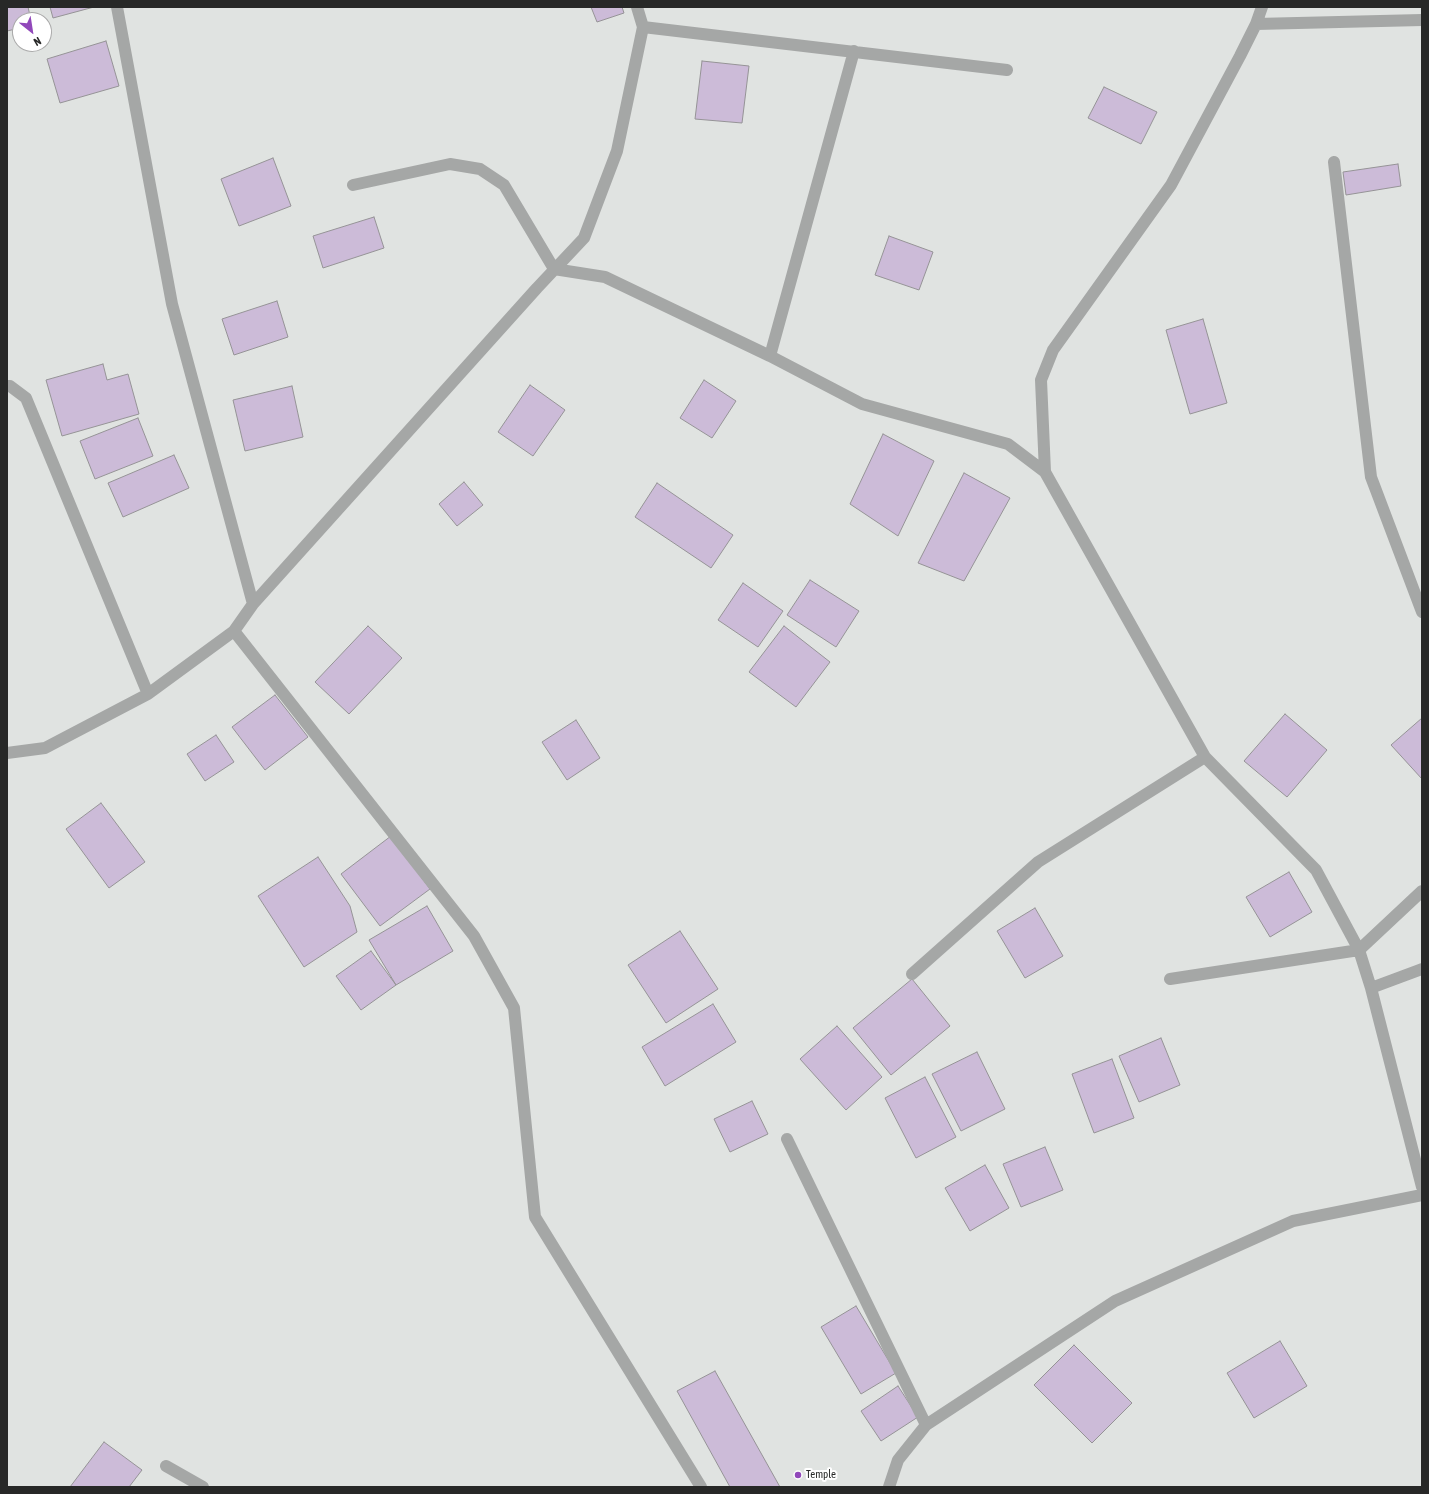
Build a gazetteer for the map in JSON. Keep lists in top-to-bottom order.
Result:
{
  "places": ["Temple"],
  "north": "bottom right"
}
